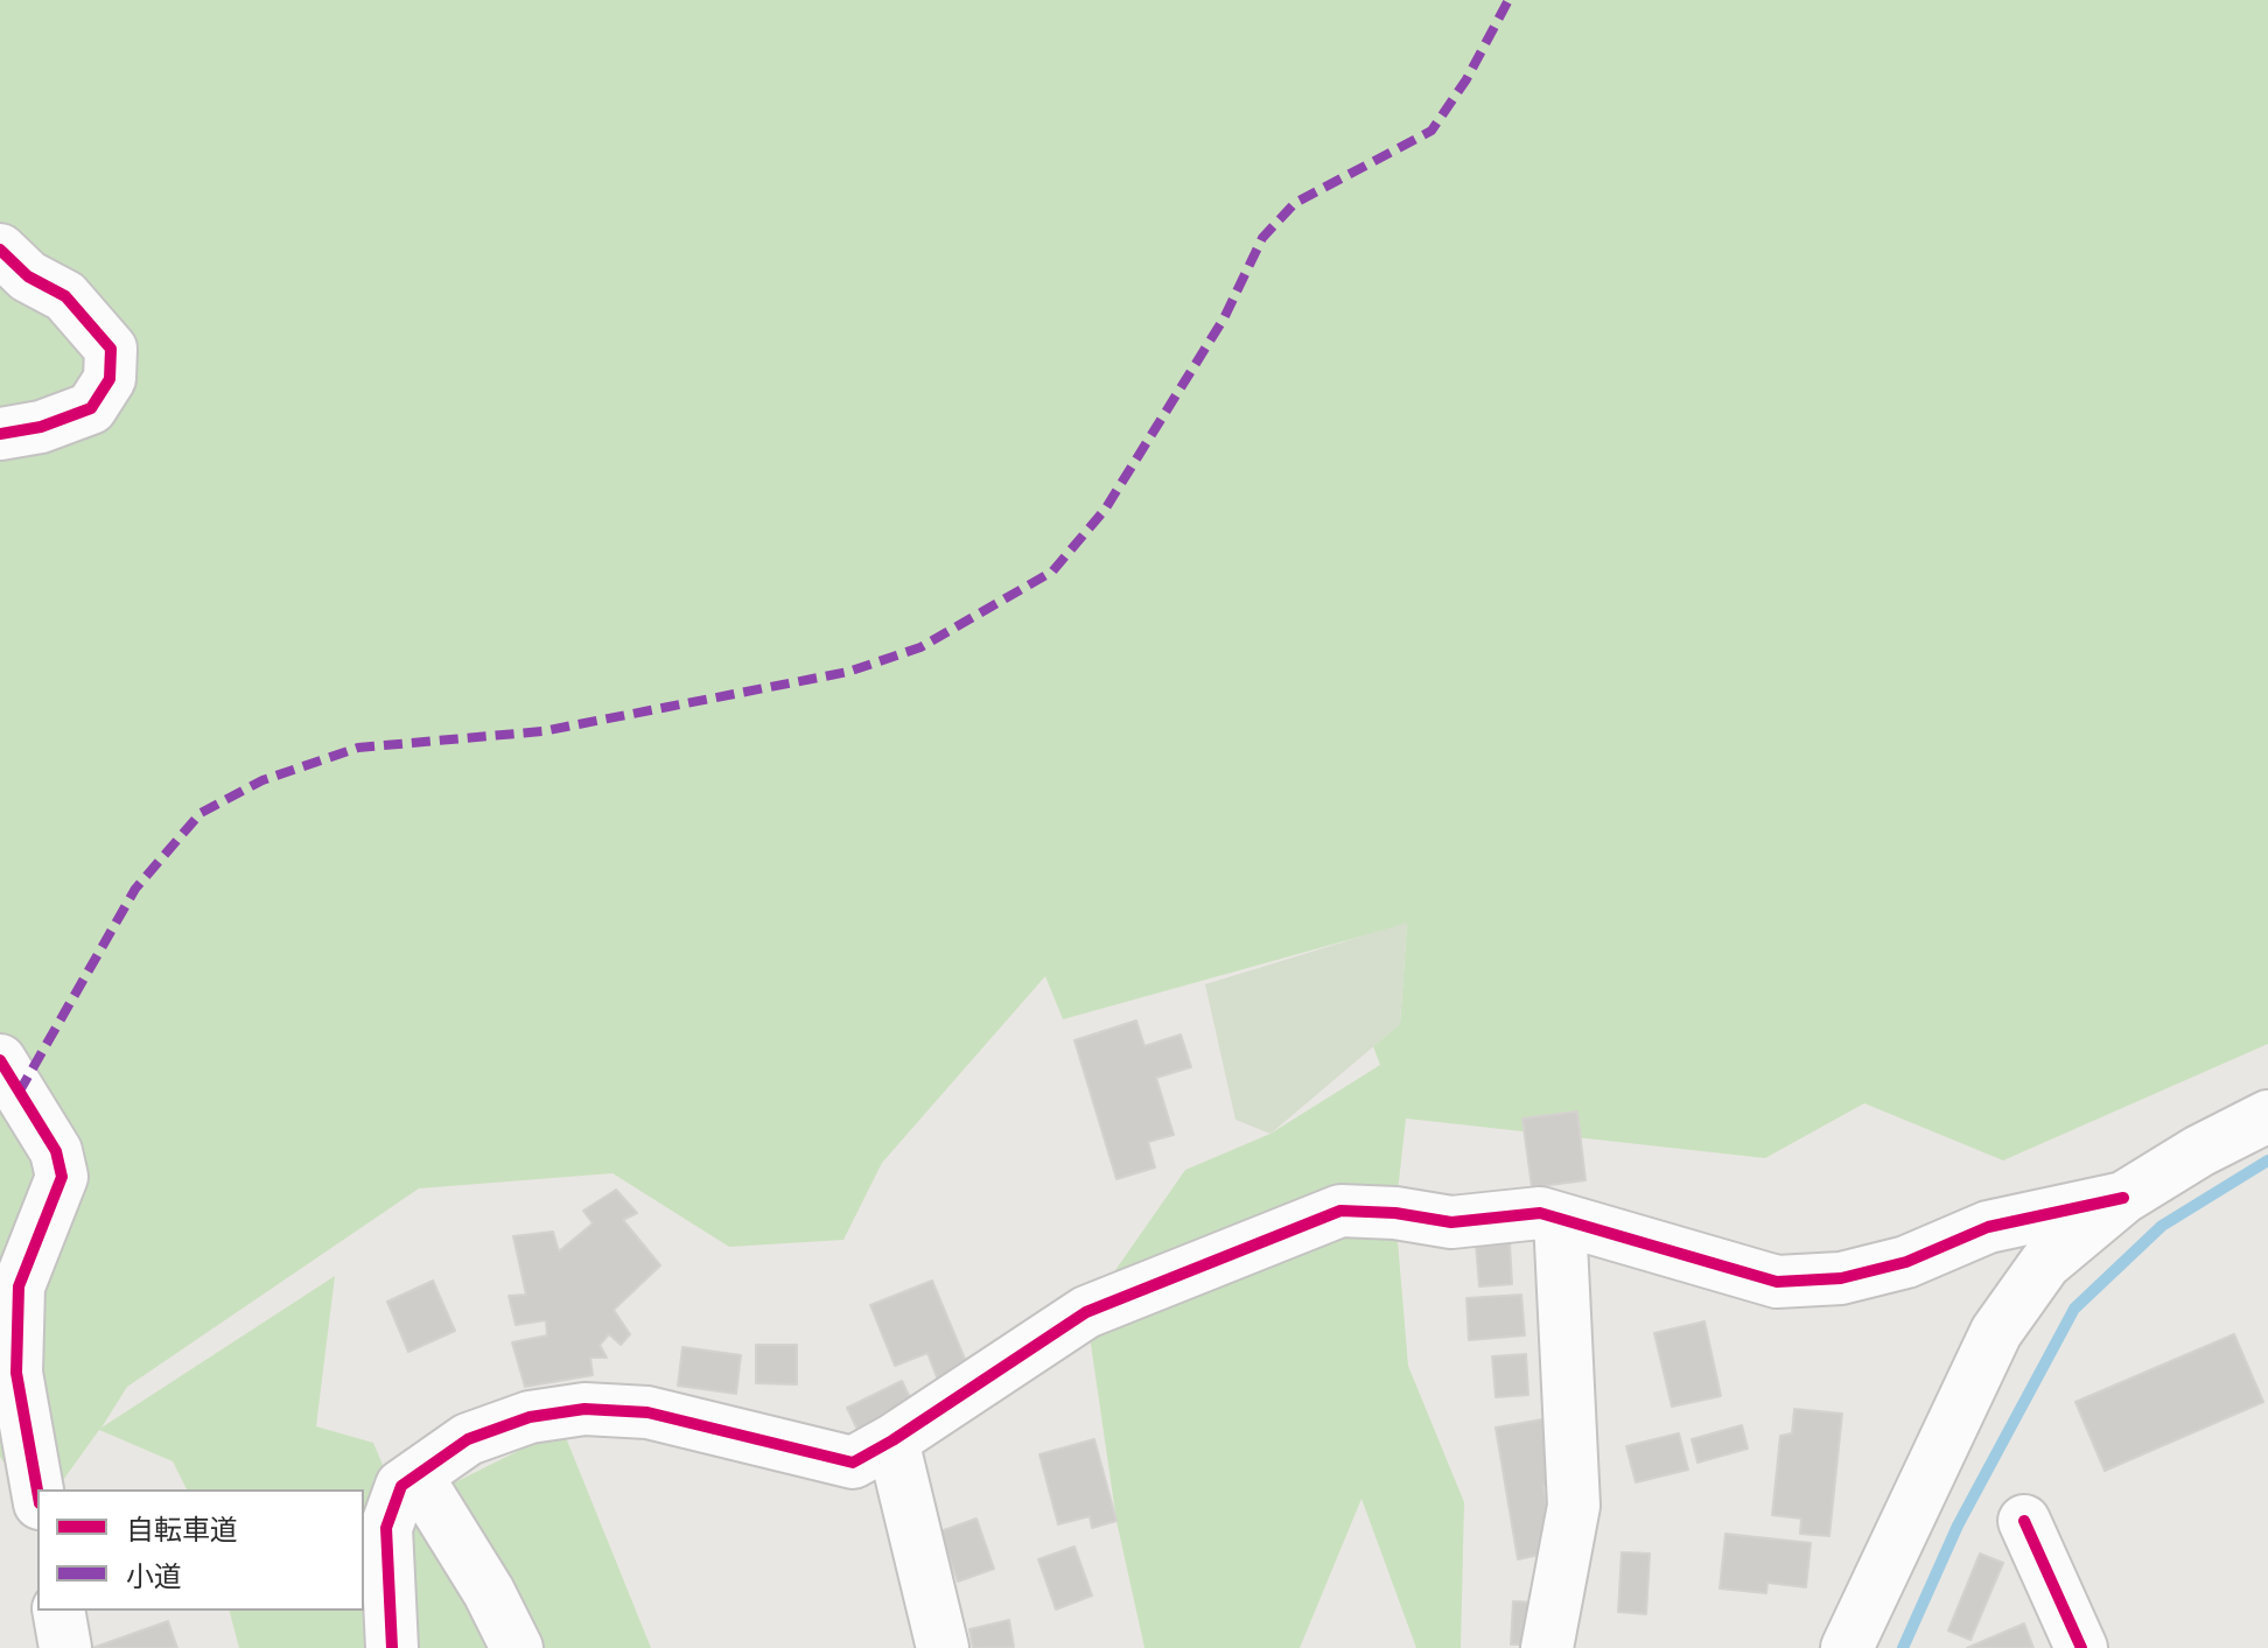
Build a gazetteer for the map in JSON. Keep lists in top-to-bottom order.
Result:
{
  "legend": ["自転車道", "小道"]
}
